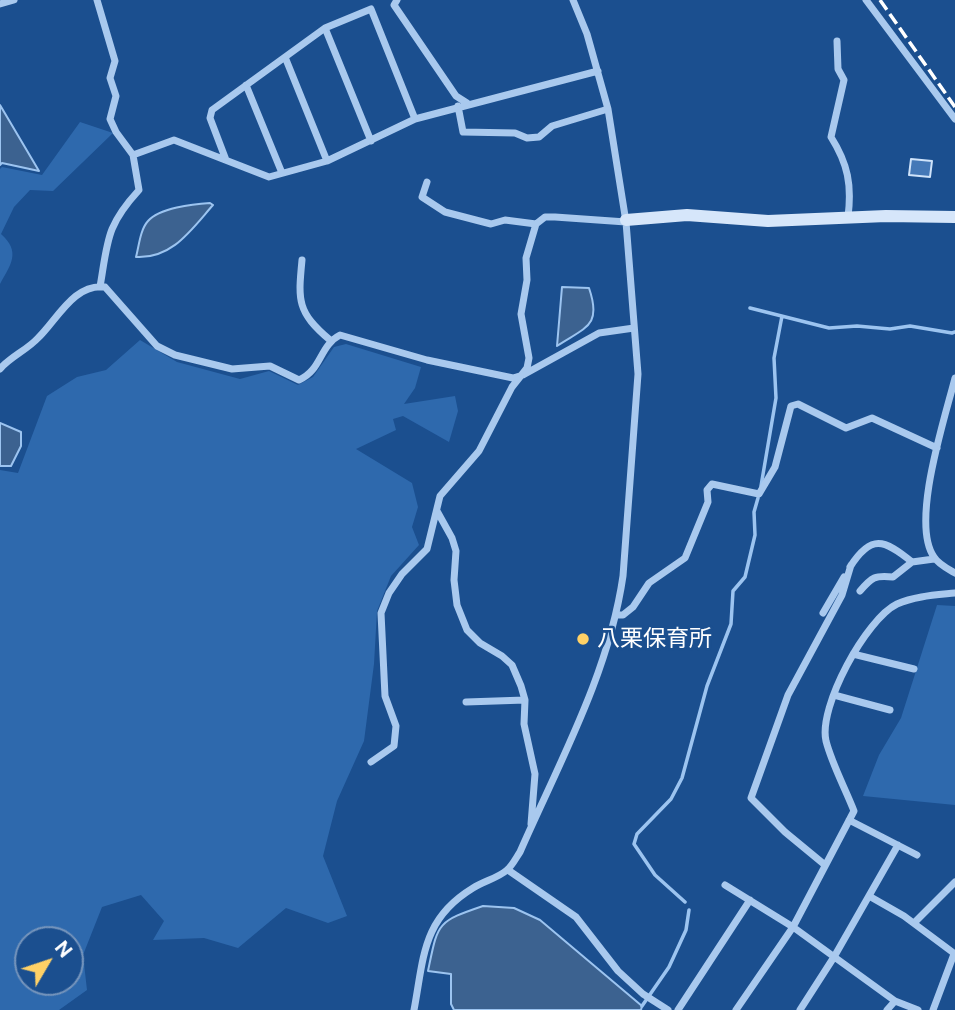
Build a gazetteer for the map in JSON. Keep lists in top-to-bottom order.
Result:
{
  "places": ["八栗保育所"],
  "north": "top right"
}
